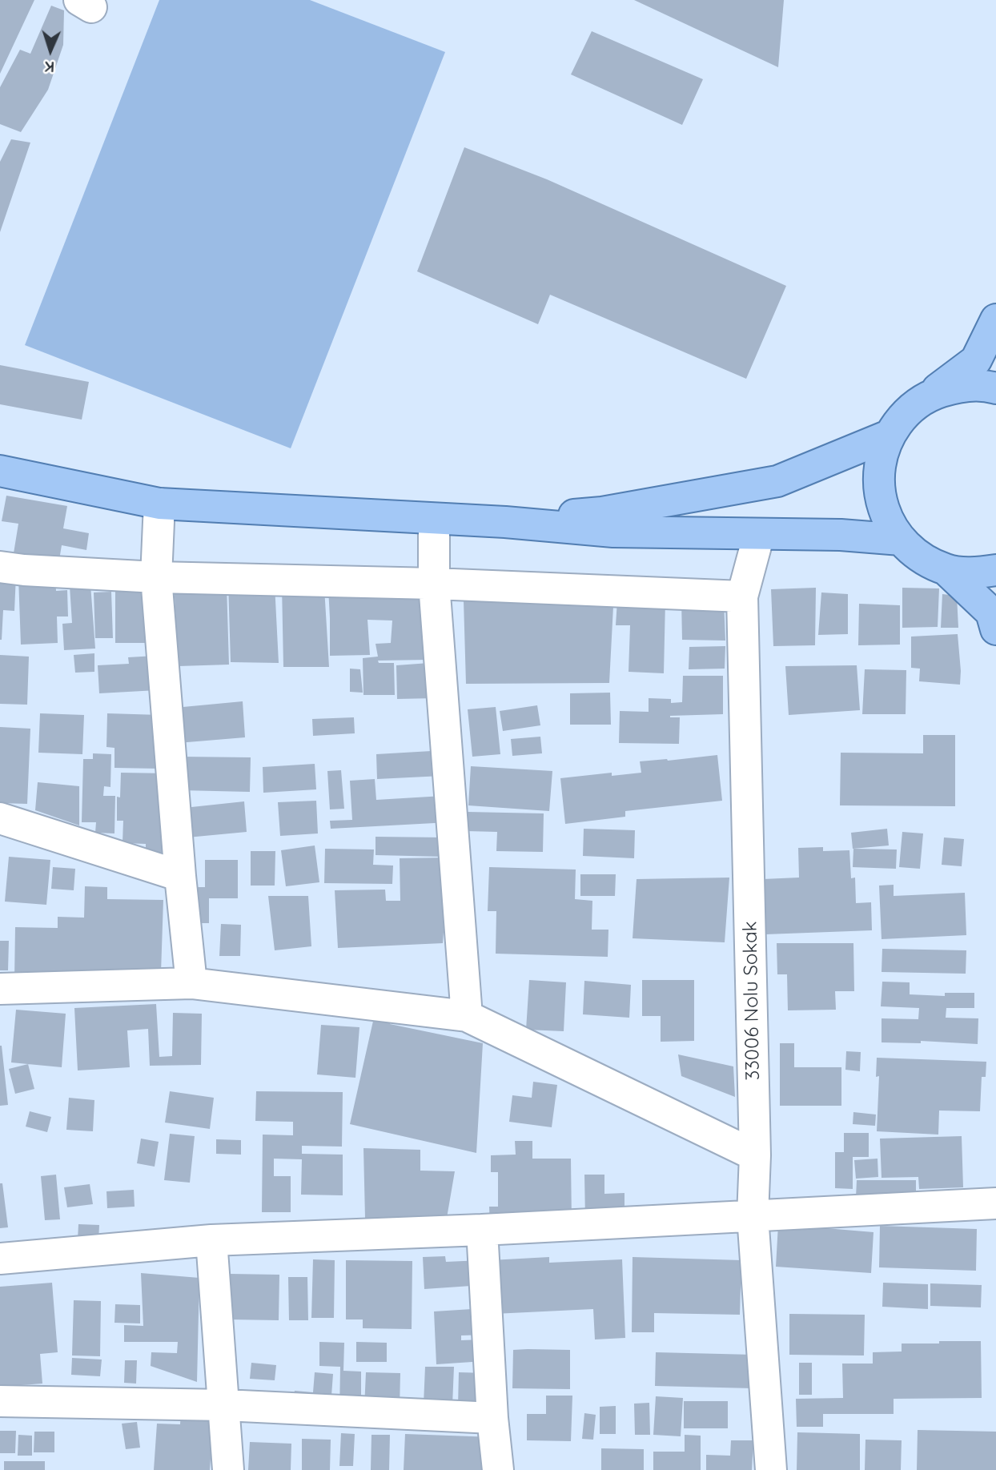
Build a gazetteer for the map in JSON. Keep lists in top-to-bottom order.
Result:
{
  "streets": {
    "street": ["33006 Nolu Sokak"]
  },
  "north": "bottom"
}
